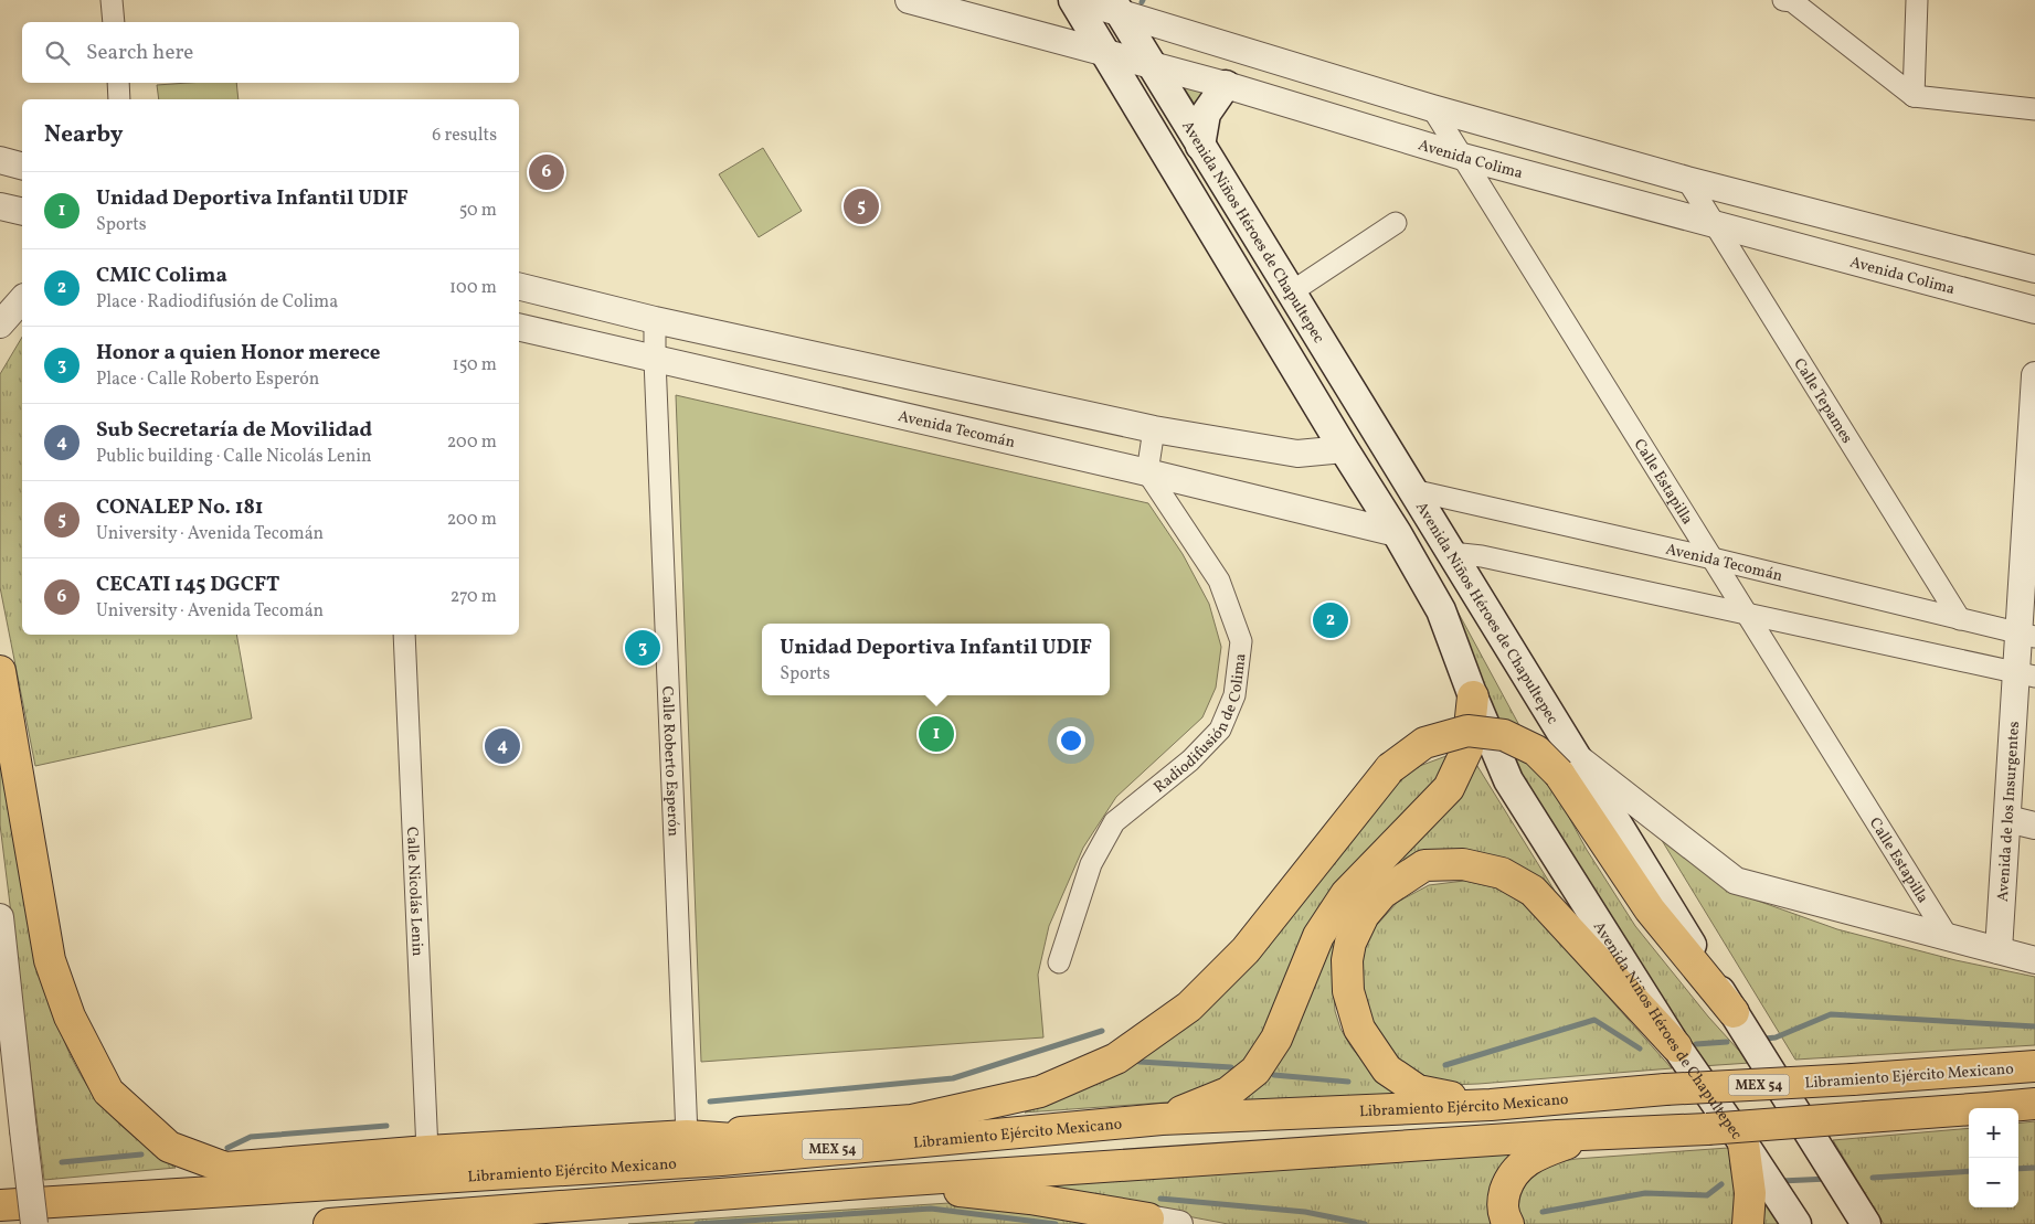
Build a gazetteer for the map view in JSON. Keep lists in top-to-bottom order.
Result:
{
  "streets": {
    "highway": ["Libramiento Ejército Mexicano", "MEX 54"],
    "main road": ["Avenida Niños Héroes de Chapultepec"],
    "street": [
      "Avenida Colima",
      "Calle Tepames",
      "Avenida Tecomán",
      "Calle Estapilla",
      "Radiodifusión de Colima",
      "Calle Roberto Esperón",
      "Avenida de los Insurgentes",
      "Calle Nicolás Lenin"
    ]
  },
  "crossings": [
    ["Avenida Colima", "Avenida Niños Héroes de Chapultepec"],
    ["Avenida Colima", "Calle Tepames"],
    ["Avenida Colima", "Calle Estapilla"],
    ["Avenida Niños Héroes de Chapultepec", "Avenida Tecomán"],
    ["Calle Tepames", "Avenida Tecomán"],
    ["Avenida Tecomán", "Calle Estapilla"],
    ["Avenida Tecomán", "Radiodifusión de Colima"],
    ["Avenida Tecomán", "Calle Roberto Esperón"],
    ["Avenida Tecomán", "Avenida de los Insurgentes"]
  ],
  "page": {
    "search": "Search here",
    "heading": ["Nearby", "6 results"],
    "pins": [
      "6",
      "5",
      "2",
      "3",
      "1",
      "4"
    ],
    "list": [
      {
        "mark": "1",
        "name": "Unidad Deportiva Infantil UDIF",
        "note": "Sports",
        "value": "50 m"
      },
      {
        "mark": "2",
        "name": "CMIC Colima",
        "note": "Place · Radiodifusión de Colima",
        "value": "100 m"
      },
      {
        "mark": "3",
        "name": "Honor a quien Honor merece",
        "note": "Place · Calle Roberto Esperón",
        "value": "150 m"
      },
      {
        "mark": "4",
        "name": "Sub Secretaría de Movilidad",
        "note": "Public building · Calle Nicolás Lenin",
        "value": "200 m"
      },
      {
        "mark": "5",
        "name": "CONALEP No. 181",
        "note": "University · Avenida Tecomán",
        "value": "200 m"
      },
      {
        "mark": "6",
        "name": "CECATI 145 DGCFT",
        "note": "University · Avenida Tecomán",
        "value": "270 m"
      }
    ],
    "popup": ["Unidad Deportiva Infantil UDIF", "Sports"],
    "map_buttons": ["+", "−"]
  }
}
